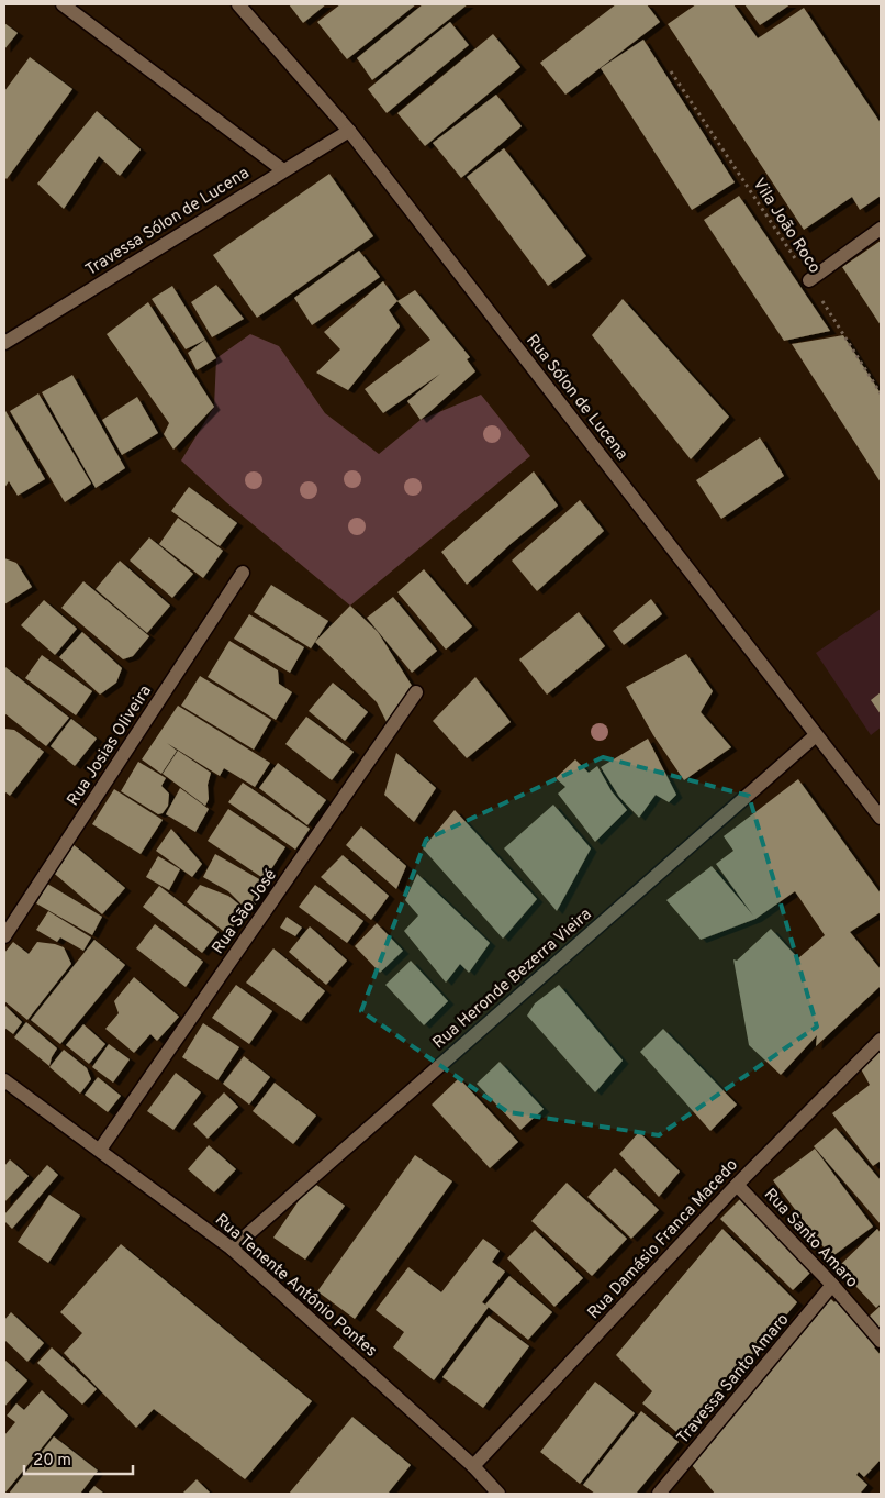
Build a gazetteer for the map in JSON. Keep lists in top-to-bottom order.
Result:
{
  "streets": {
    "street": [
      "Travessa Sólon de Lucena",
      "Rua Sólon de Lucena",
      "Rua Josias Oliveira",
      "Rua São José",
      "Rua Heronde Bezerra Vieira",
      "Rua Santo Amaro",
      "Rua Damásio Franca Macedo",
      "Rua Tenente Antônio Pontes",
      "Travessa Santo Amaro"
    ],
    "path": ["Vila João Roco"]
  },
  "crossings": [
    ["Travessa Sólon de Lucena", "Rua Sólon de Lucena"],
    ["Rua Sólon de Lucena", "Rua Heronde Bezerra Vieira"],
    ["Rua São José", "Rua Tenente Antônio Pontes"],
    ["Rua Heronde Bezerra Vieira", "Rua Tenente Antônio Pontes"],
    ["Rua Santo Amaro", "Rua Damásio Franca Macedo"],
    ["Rua Santo Amaro", "Travessa Santo Amaro"],
    ["Rua Damásio Franca Macedo", "Rua Tenente Antônio Pontes"]
  ],
  "scale_bar": "20 m"
}
